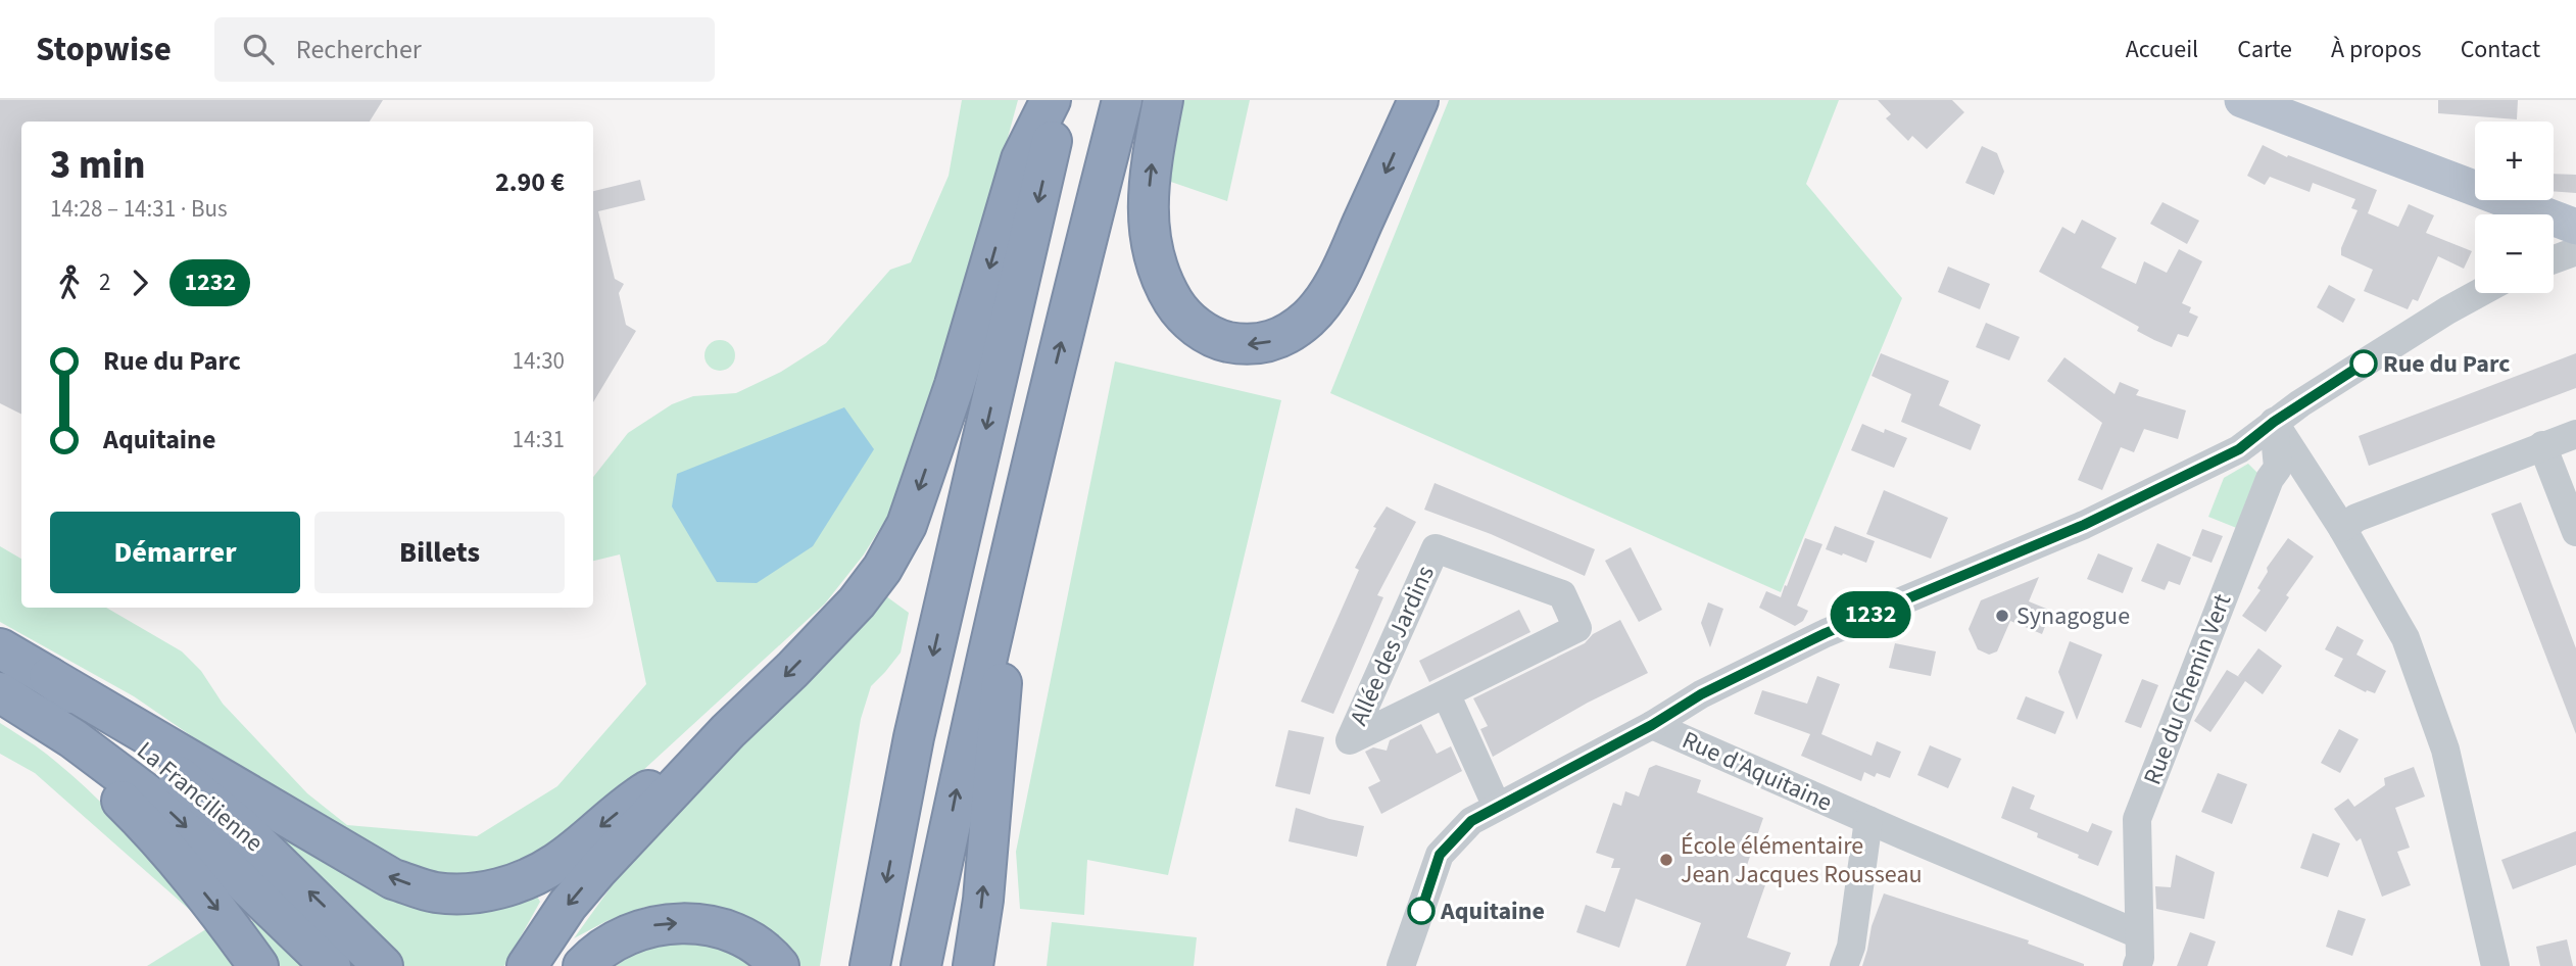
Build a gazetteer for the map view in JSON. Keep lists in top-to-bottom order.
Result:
{
  "streets": {
    "highway": ["La Francilienne"],
    "street": ["Allée des Jardins", "Rue du Chemin Vert", "Rue d'Aquitaine"]
  },
  "crossings": [
    ["Rue du Chemin Vert", "Rue d'Aquitaine"]
  ],
  "places": [
    "Rue du Parc",
    "Synagogue",
    "École élémentaire Jean Jacques Rousseau",
    "Aquitaine"
  ],
  "lines": ["bus line 1232"],
  "page": {
    "header": "Stopwise",
    "search": "Rechercher",
    "nav": [
      "Accueil",
      "Carte",
      "À propos",
      "Contact"
    ],
    "on_map": "1232",
    "map_buttons": ["+", "−"],
    "heading": ["3 min", "14:28 – 14:31 · Bus", "2.90 €"],
    "legs": ["2", "1232"],
    "list": [
      {
        "name": "Rue du Parc",
        "value": "14:30"
      },
      {
        "name": "Aquitaine",
        "value": "14:31"
      }
    ],
    "buttons": ["Démarrer", "Billets"]
  }
}
